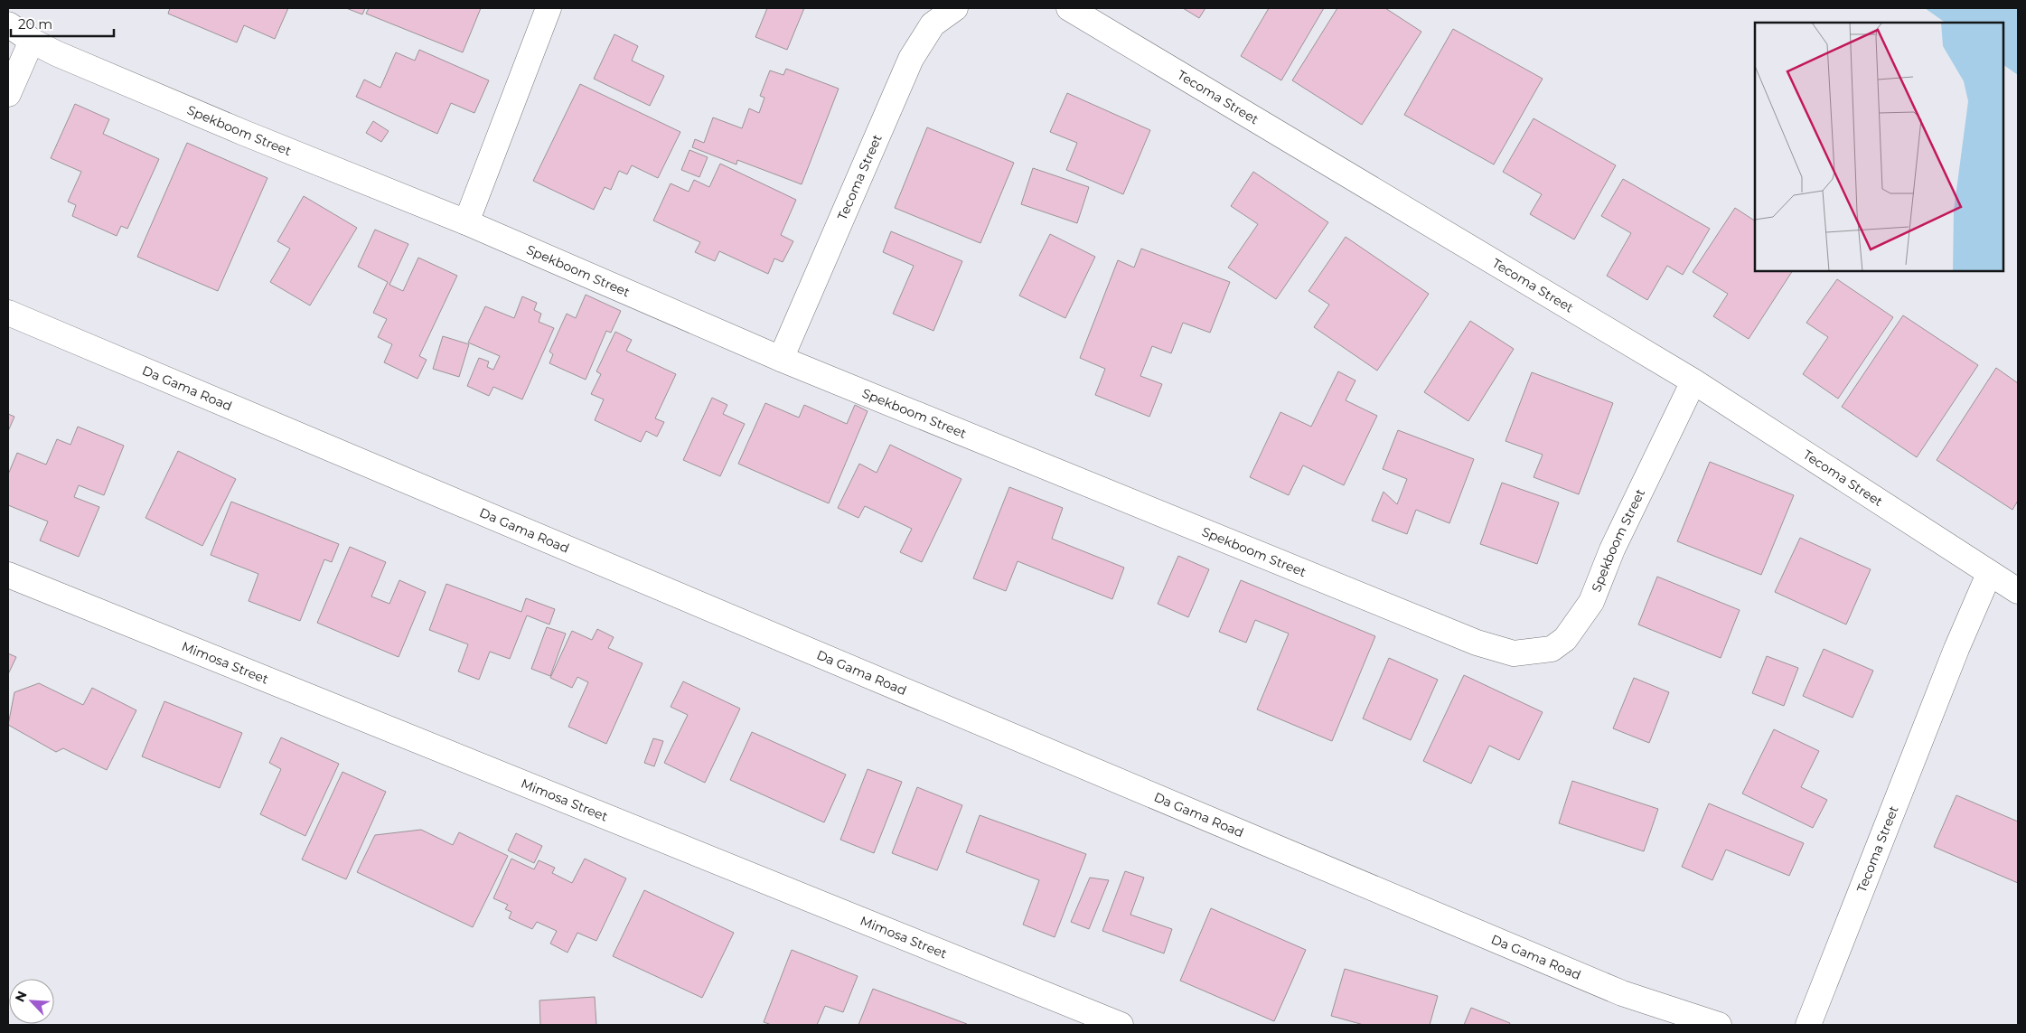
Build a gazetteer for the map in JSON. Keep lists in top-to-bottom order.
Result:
{
  "streets": {
    "street": [
      "Tecoma Street",
      "Spekboom Street",
      "Da Gama Road",
      "Mimosa Street"
    ]
  },
  "crossings": [
    ["Tecoma Street", "Spekboom Street"]
  ],
  "scale_bar": "20 m",
  "north": "top left"
}
